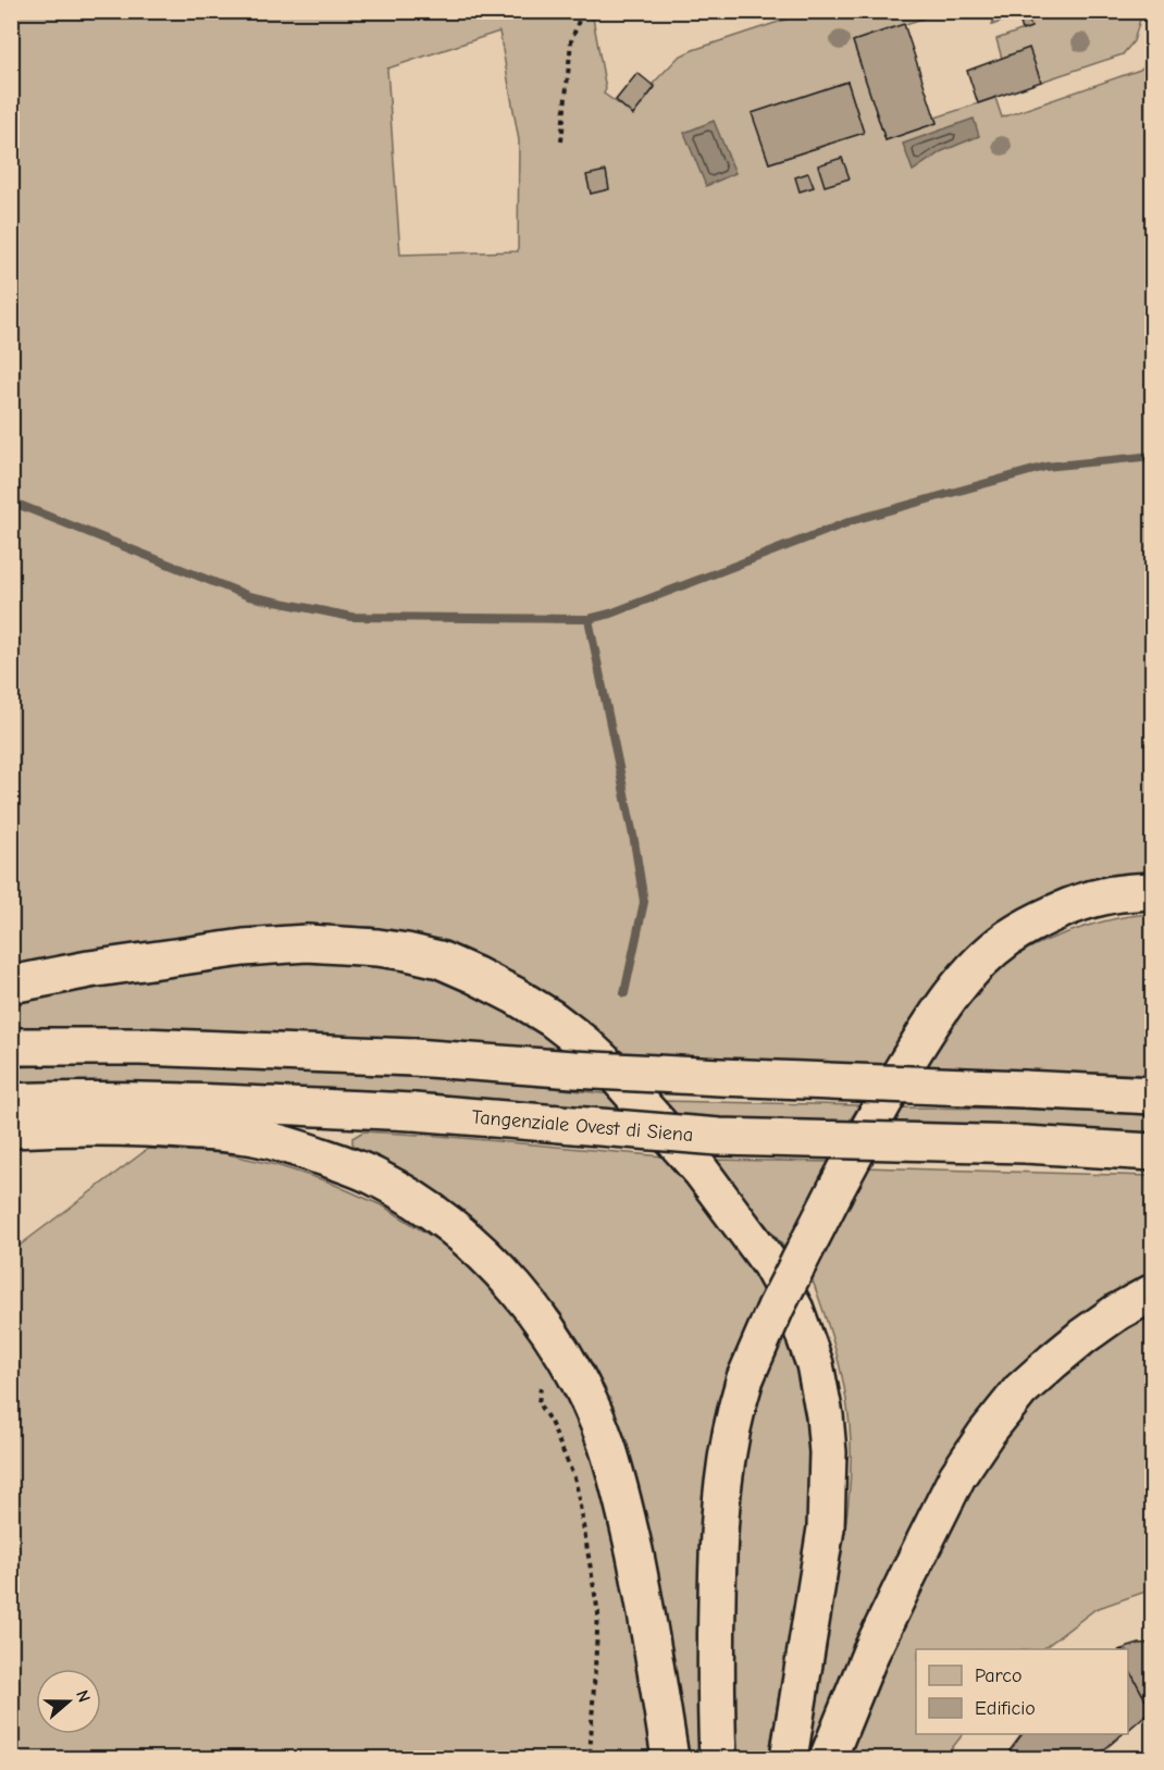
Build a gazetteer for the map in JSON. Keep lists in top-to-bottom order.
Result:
{
  "streets": {
    "highway": ["Tangenziale Ovest di Siena"]
  },
  "legend": ["Parco", "Edificio"],
  "north": "right"
}
